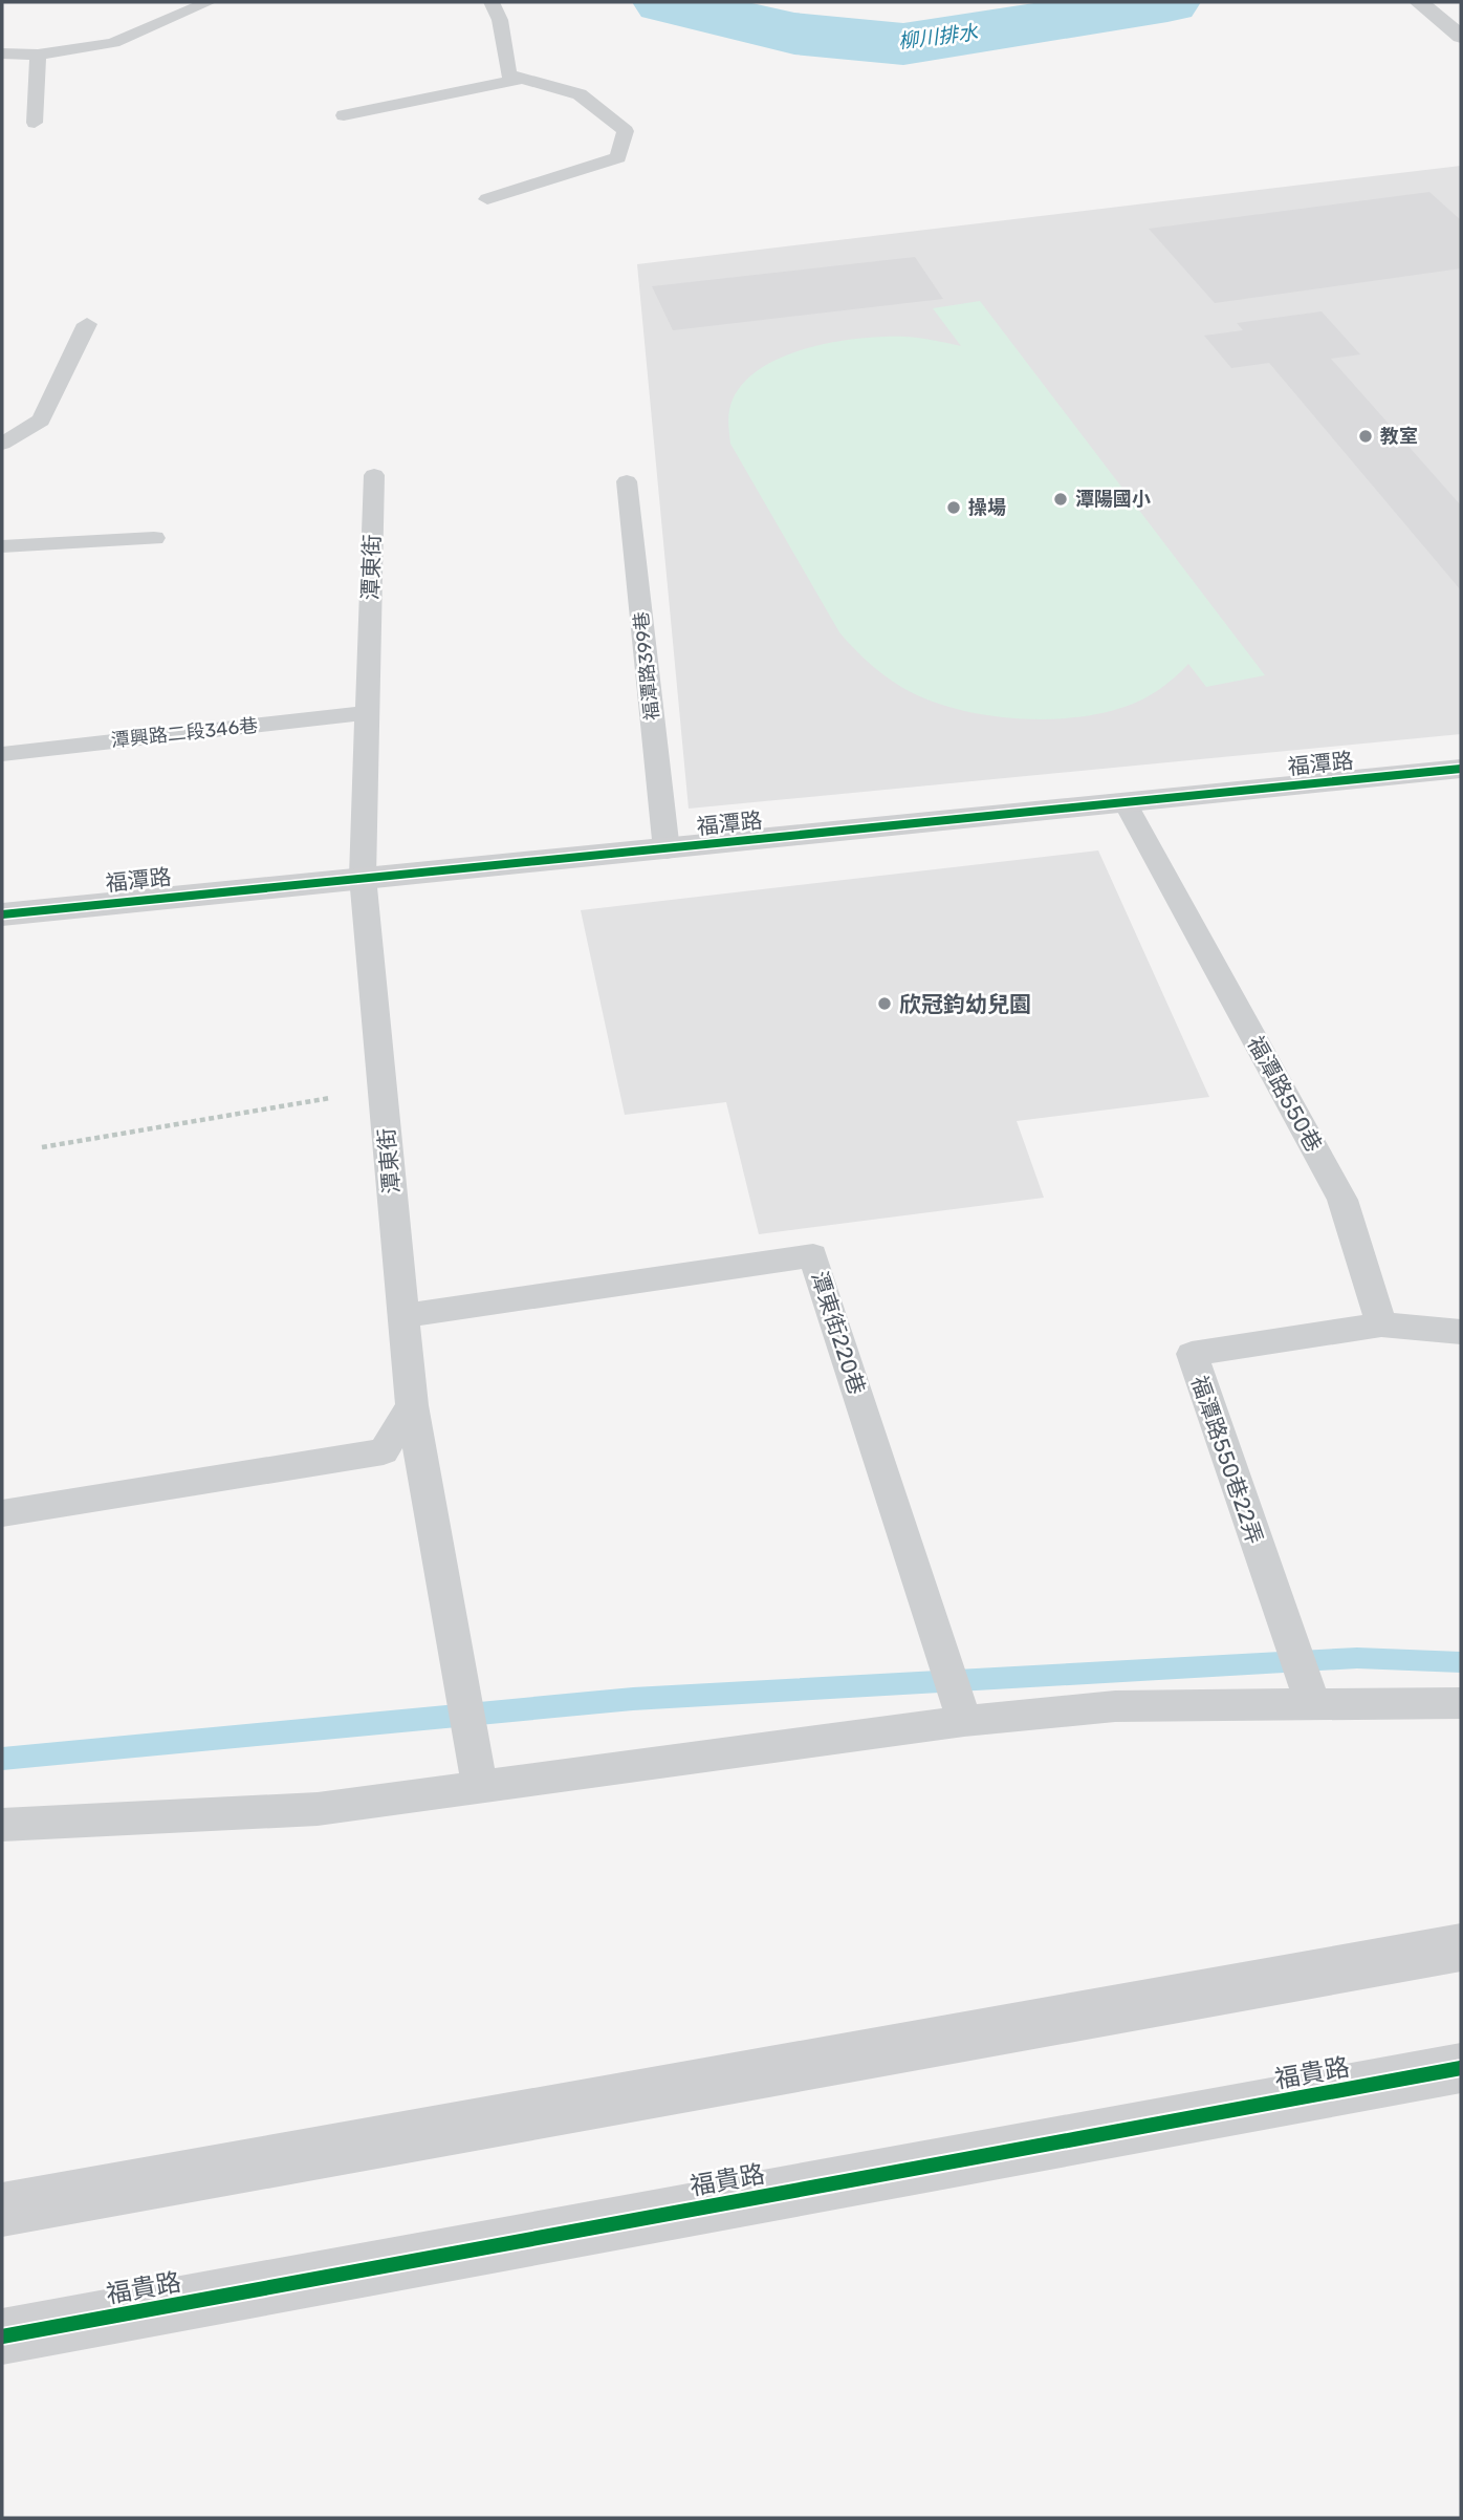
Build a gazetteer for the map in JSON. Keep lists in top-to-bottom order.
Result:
{
  "streets": {
    "street": ["福潭路", "福貴路"],
    "lane": [
      "潭東街",
      "福潭路399巷",
      "潭興路二段346巷",
      "福潭路550巷",
      "潭東街220巷",
      "福潭路550巷22弄"
    ]
  },
  "crossings": [
    ["潭東街", "潭興路二段346巷"],
    ["潭東街", "福潭路"],
    ["潭東街", "潭東街220巷"],
    ["福潭路399巷", "福潭路"],
    ["福潭路", "福潭路550巷"],
    ["福潭路550巷", "福潭路550巷22弄"]
  ],
  "water": ["柳川排水"],
  "places": [
    "教室",
    "潭陽國小",
    "操場",
    "欣冠鈞幼兒園"
  ]
}
